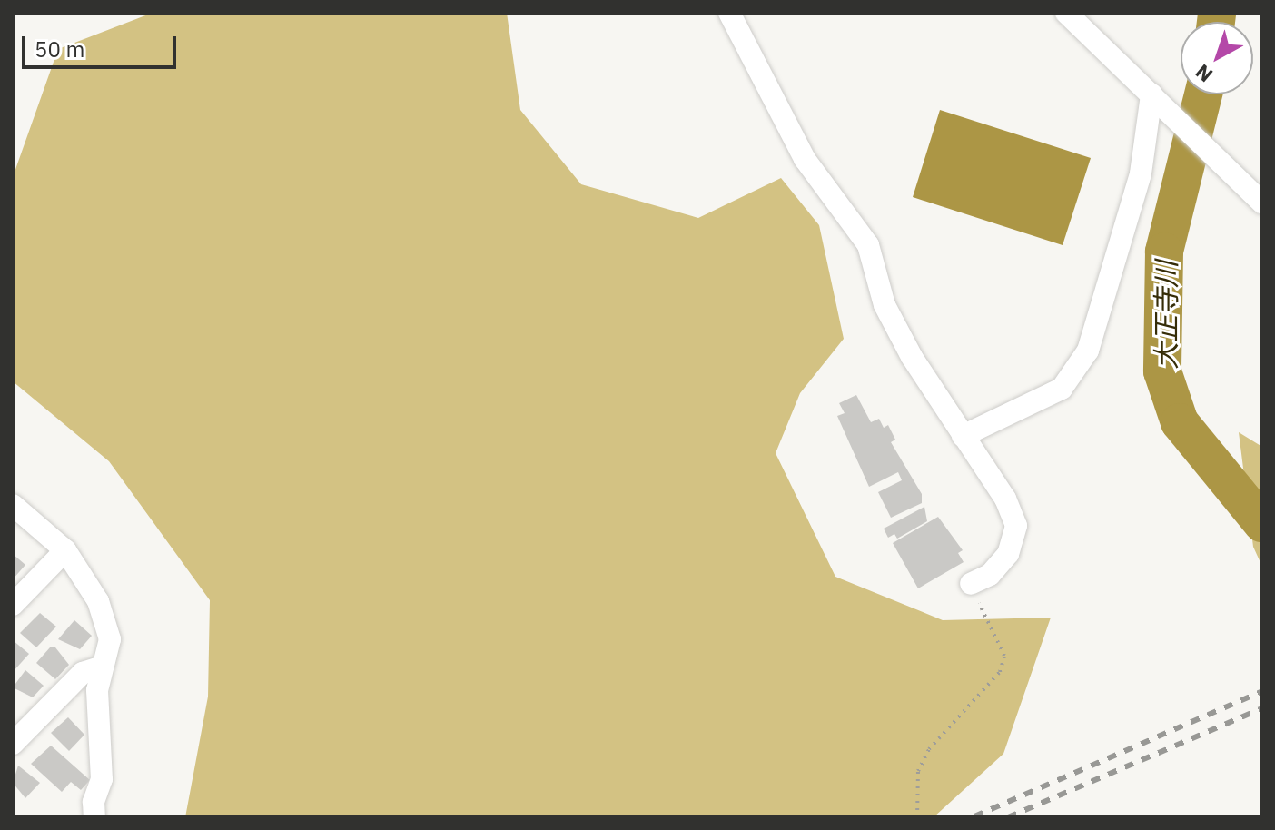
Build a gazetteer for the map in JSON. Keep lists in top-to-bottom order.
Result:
{
  "water": ["大正寺川"],
  "scale_bar": "50 m",
  "north": "bottom left"
}
